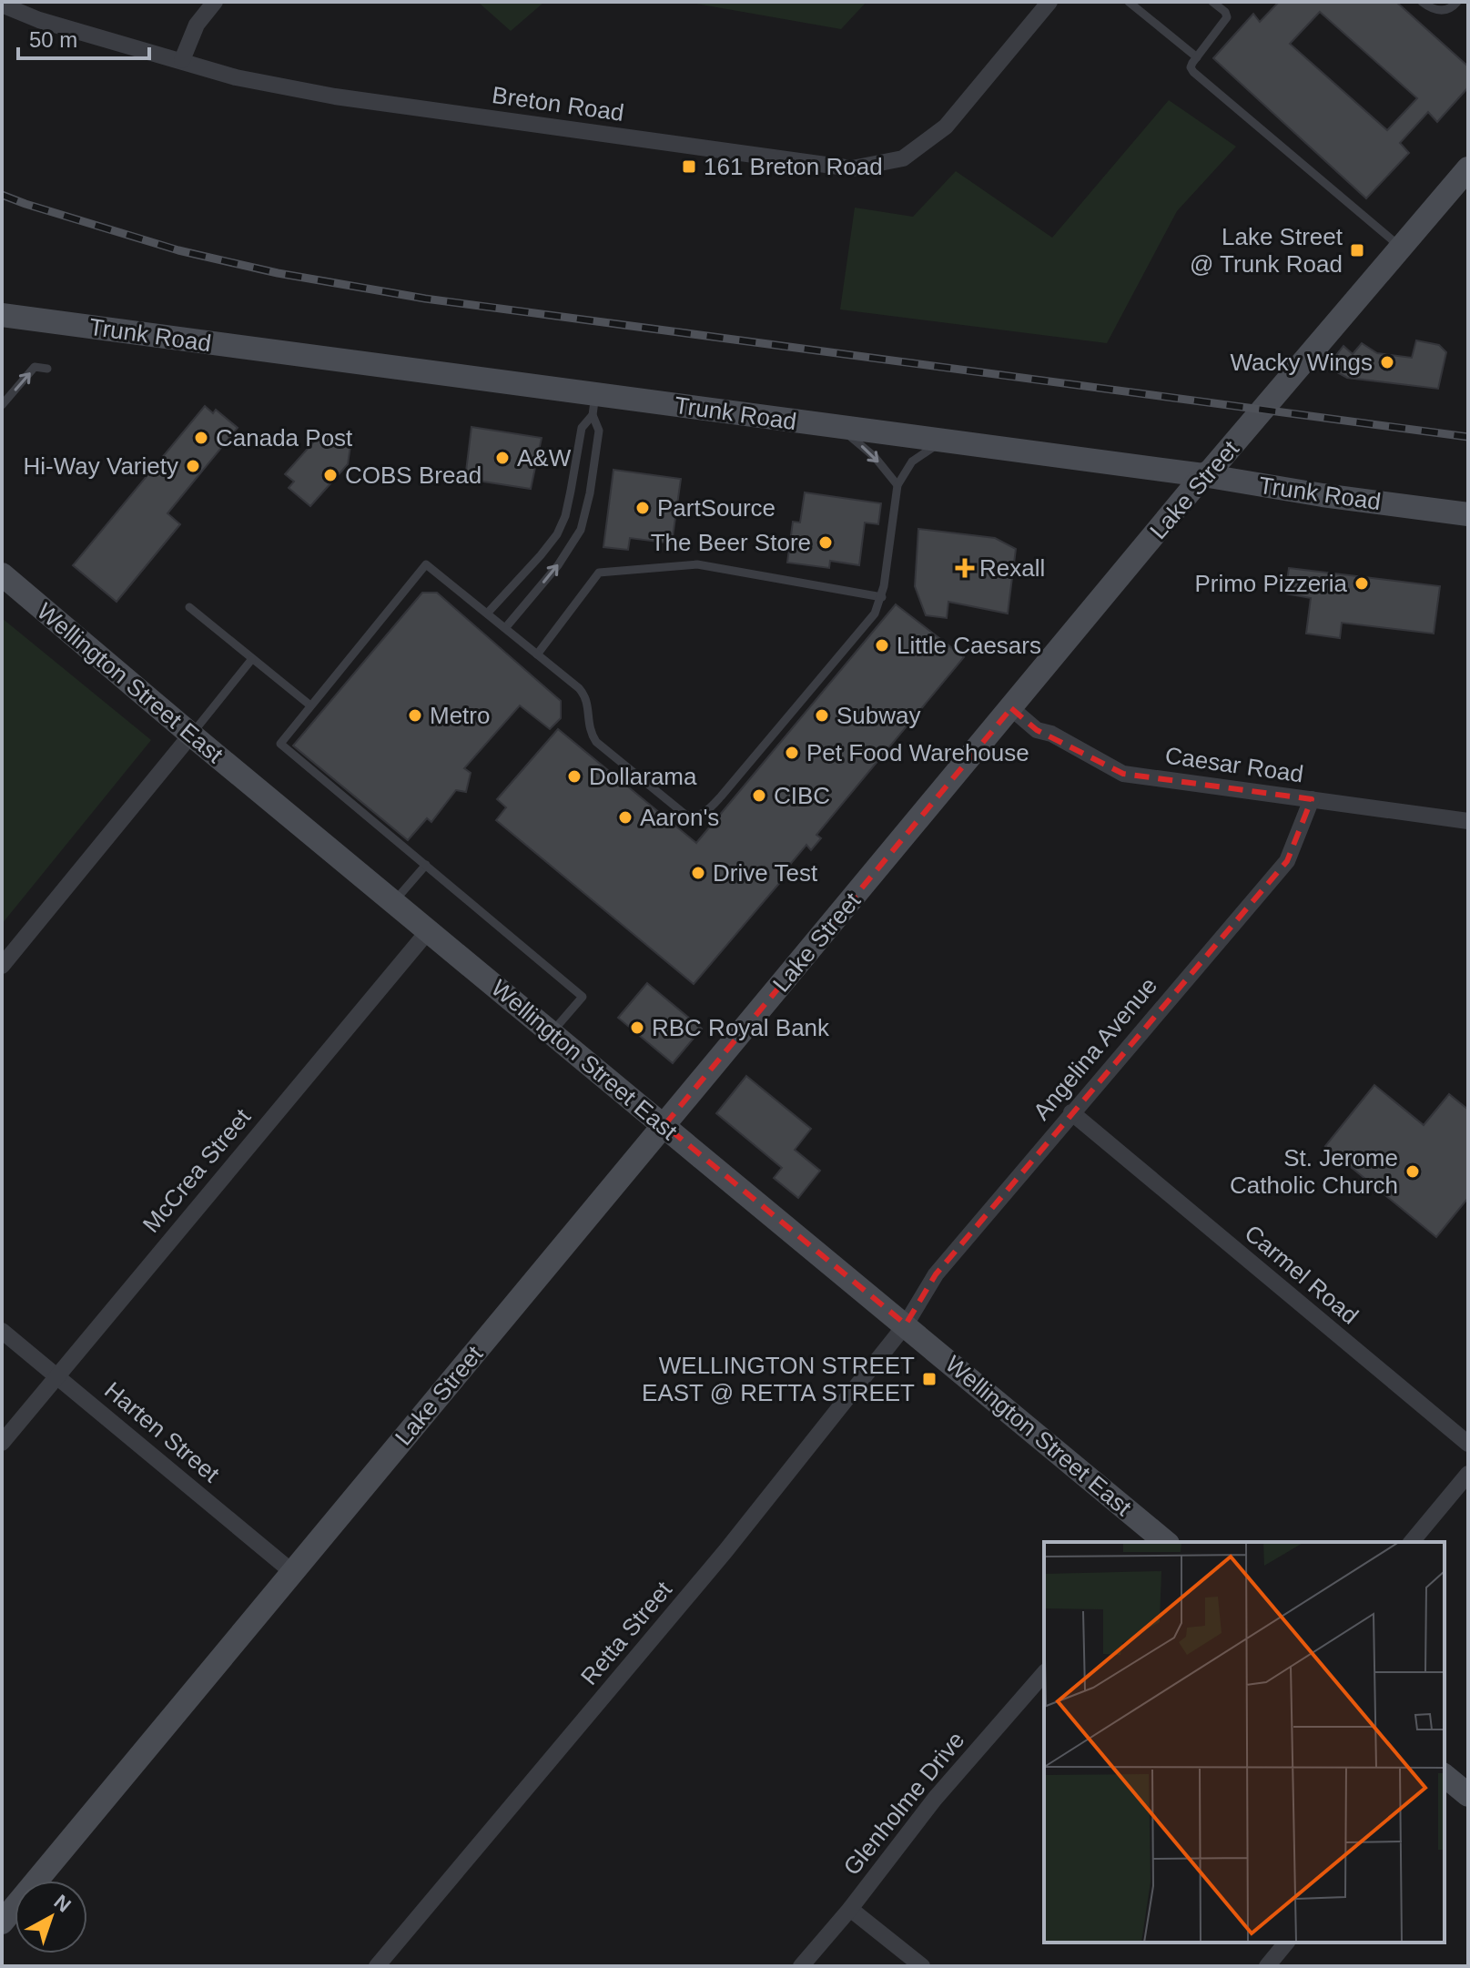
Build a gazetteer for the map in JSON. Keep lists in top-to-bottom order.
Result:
{
  "streets": {
    "main road": ["Trunk Road", "Lake Street", "Wellington Street East"],
    "street": [
      "Breton Road",
      "Caesar Road",
      "Angelina Avenue",
      "McCrea Street",
      "Carmel Road",
      "Harten Street",
      "Retta Street",
      "Glenholme Drive"
    ]
  },
  "crossings": [
    ["Trunk Road", "Lake Street"],
    ["Lake Street", "Wellington Street East"],
    ["Lake Street", "Caesar Road"],
    ["Lake Street", "Harten Street"],
    ["Wellington Street East", "Angelina Avenue"],
    ["Wellington Street East", "McCrea Street"],
    ["Wellington Street East", "Retta Street"],
    ["Caesar Road", "Angelina Avenue"],
    ["Angelina Avenue", "Carmel Road"],
    ["Angelina Avenue", "Retta Street"],
    ["McCrea Street", "Harten Street"]
  ],
  "places": {
    "transit": ["161 Breton Road", "Lake Street @ Trunk Road", "WELLINGTON STREET EAST @ RETTA STREET"],
    "other": [
      "Wacky Wings",
      "Canada Post",
      "A&W",
      "Hi-Way Variety",
      "COBS Bread",
      "PartSource",
      "The Beer Store",
      "Primo Pizzeria",
      "Little Caesars",
      "Metro",
      "Subway",
      "Pet Food Warehouse",
      "Dollarama",
      "CIBC",
      "Aaron's",
      "Drive Test",
      "RBC Royal Bank",
      "St. Jerome Catholic Church"
    ],
    "health": ["Rexall"]
  },
  "scale_bar": "50 m",
  "north": "top right"
}
